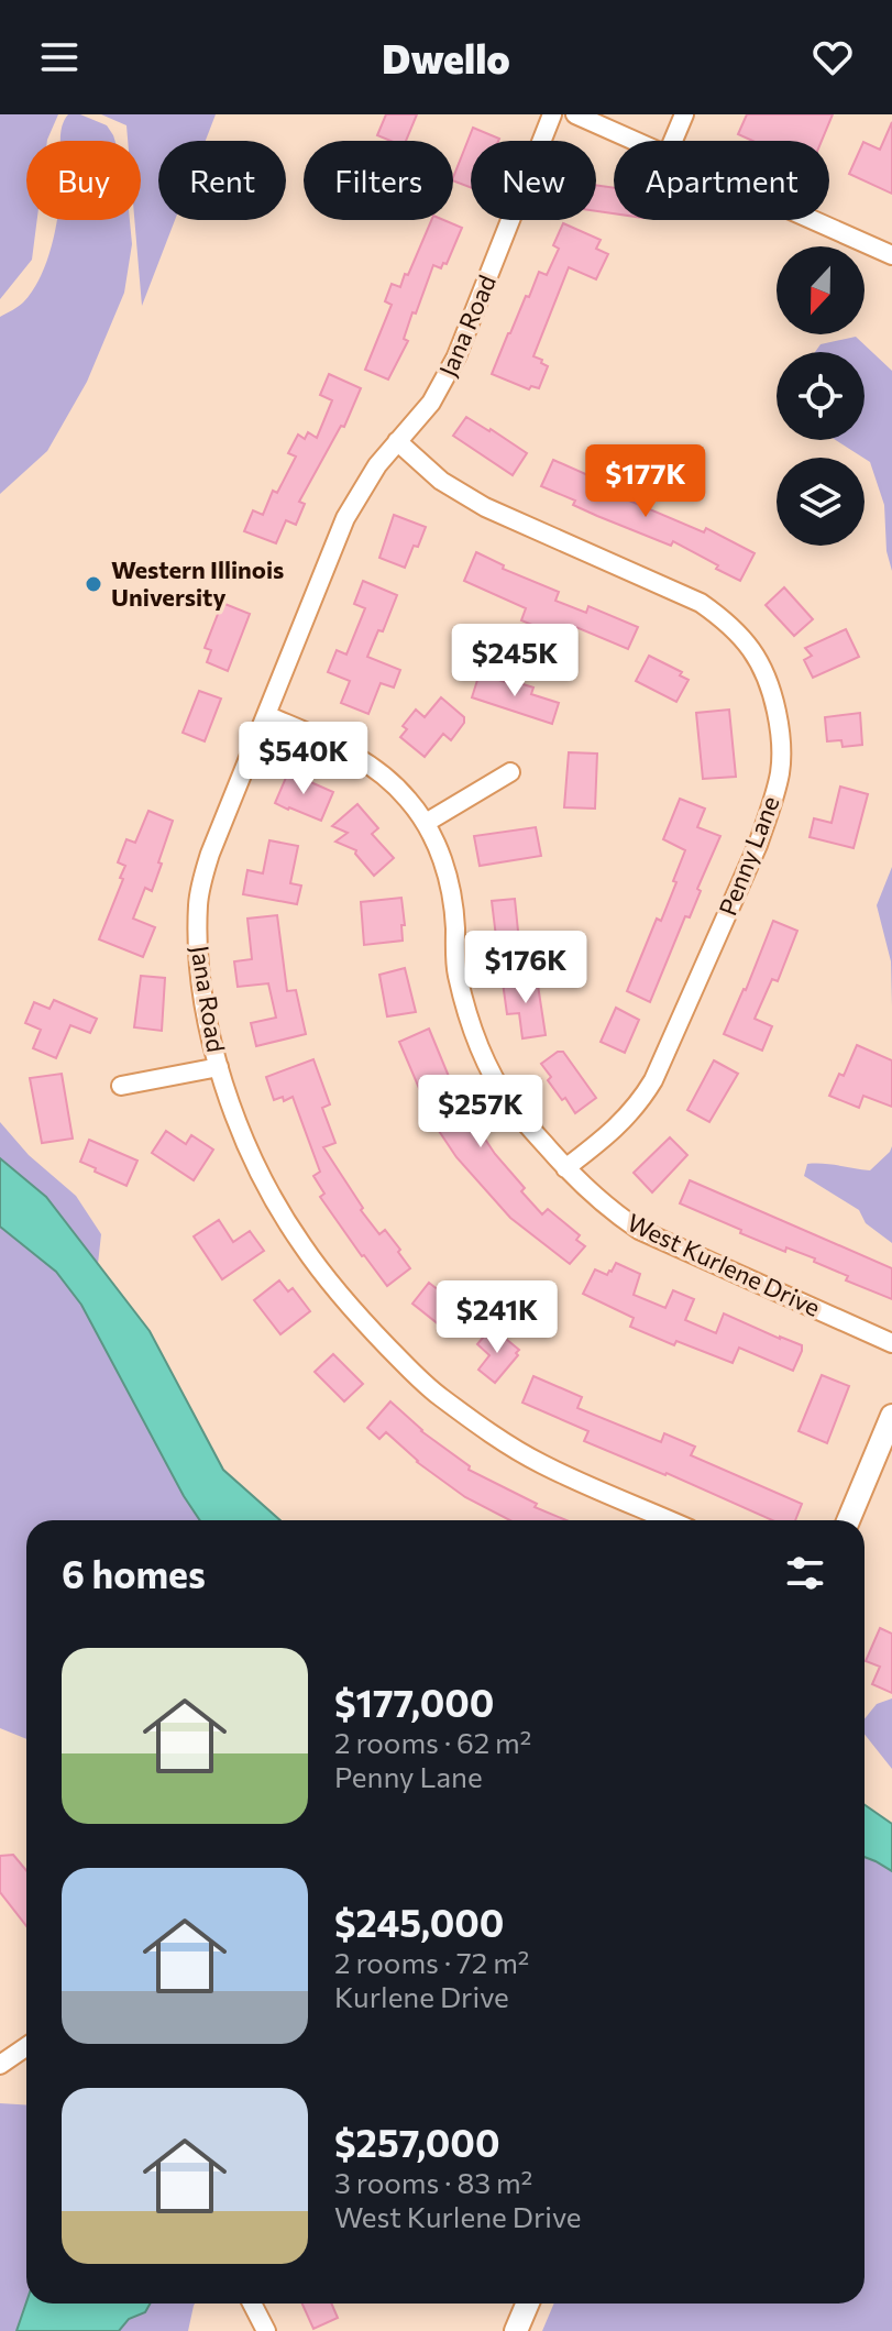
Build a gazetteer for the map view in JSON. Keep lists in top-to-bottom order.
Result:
{
  "streets": {
    "street": ["Jana Road", "Penny Lane", "West Kurlene Drive"]
  },
  "crossings": [
    ["Jana Road", "Penny Lane"],
    ["Jana Road", "West Kurlene Drive"],
    ["Penny Lane", "West Kurlene Drive"]
  ],
  "places": ["Western Illinois University"],
  "north": "bottom",
  "page": {
    "header": "Dwello",
    "chip": [
      "Buy",
      "Rent",
      "Filters",
      "New",
      "Apartment"
    ],
    "price": [
      "$177K",
      "$245K",
      "$540K",
      "$176K",
      "$257K",
      "$241K"
    ],
    "heading": "6 homes",
    "list": [
      {
        "name": "$177,000",
        "note": "2 rooms · 62 m² · Penny Lane"
      },
      {
        "name": "$245,000",
        "note": "2 rooms · 72 m² · Kurlene Drive"
      },
      {
        "name": "$257,000",
        "note": "3 rooms · 83 m² · West Kurlene Drive"
      }
    ]
  }
}
